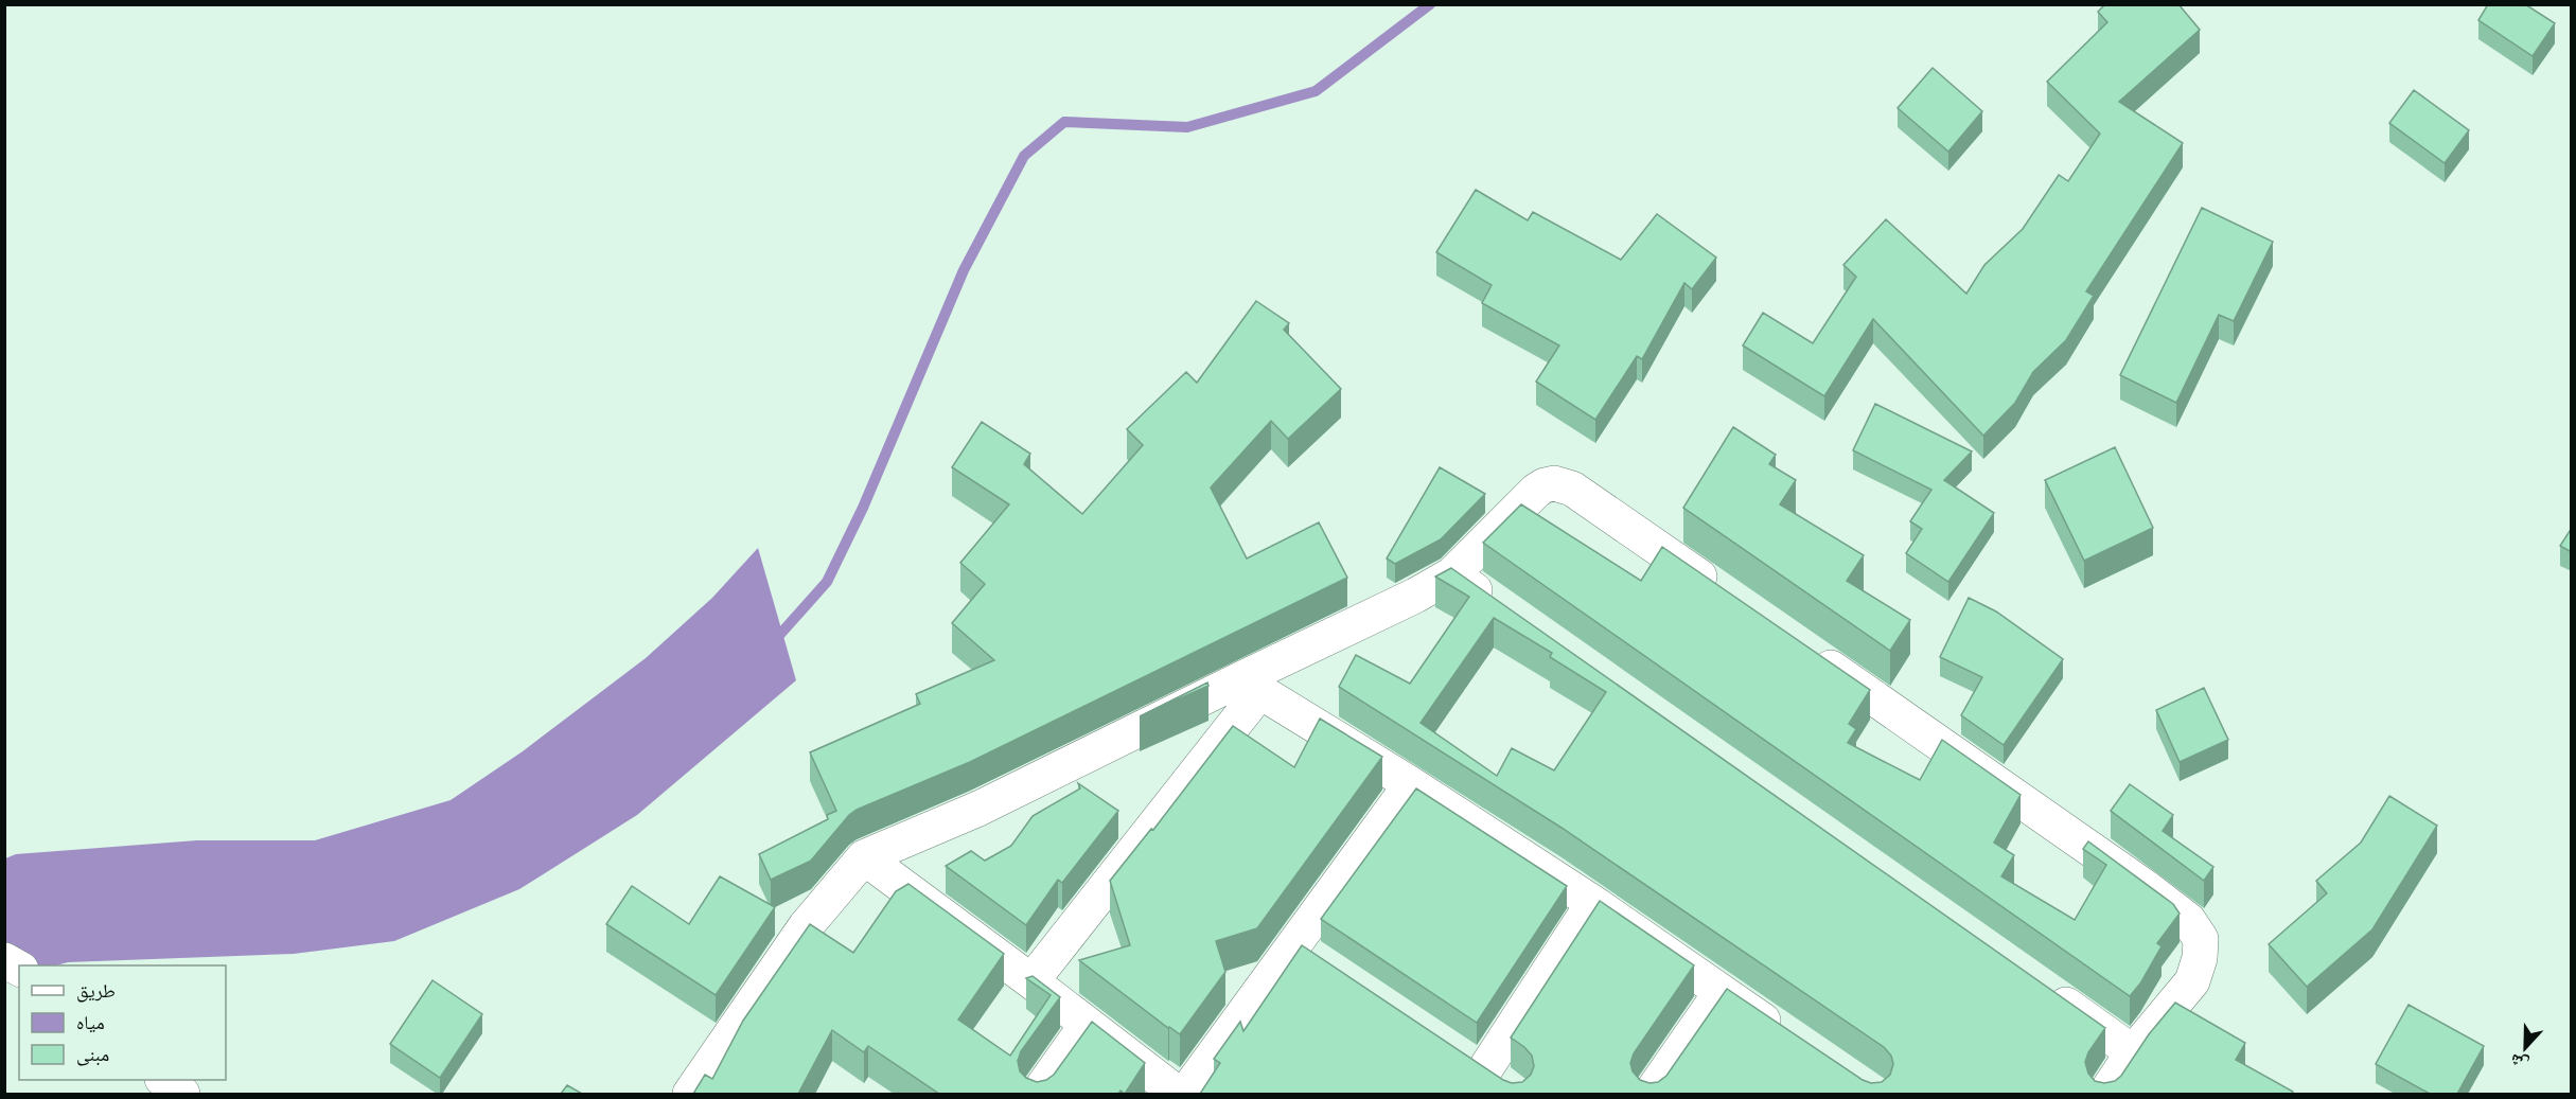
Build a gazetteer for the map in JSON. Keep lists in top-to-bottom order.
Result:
{
  "legend": ["طريق", "مياه", "مبنى"],
  "north": "bottom"
}
